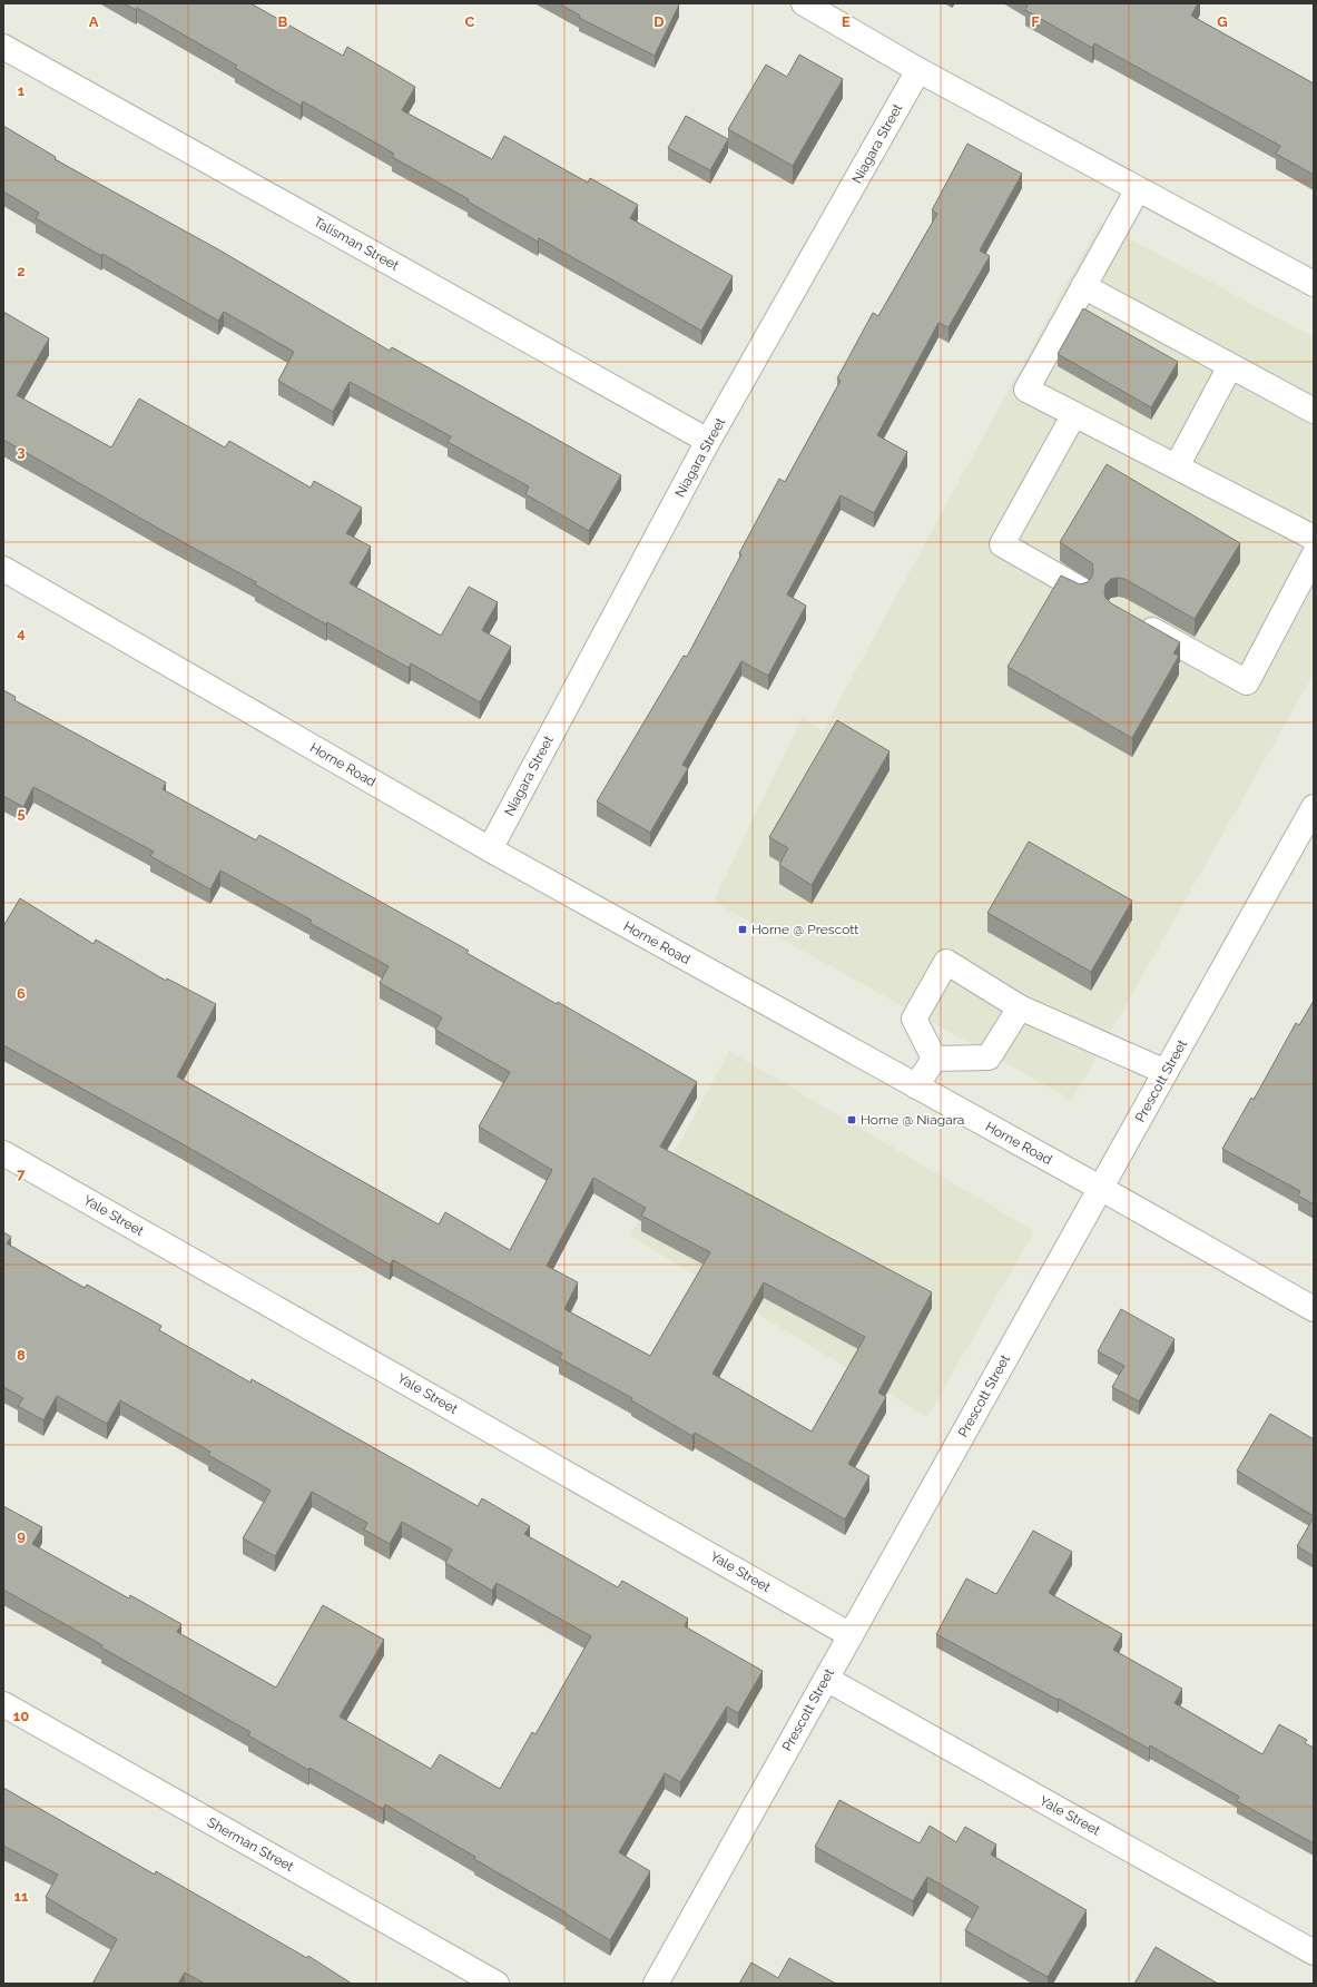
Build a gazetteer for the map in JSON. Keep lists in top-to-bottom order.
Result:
{
  "streets": {
    "street": [
      "Niagara Street",
      "Talisman Street",
      "Horne Road",
      "Prescott Street",
      "Yale Street",
      "Sherman Street"
    ]
  },
  "crossings": [
    ["Niagara Street", "Talisman Street"],
    ["Niagara Street", "Horne Road"],
    ["Horne Road", "Prescott Street"],
    ["Prescott Street", "Yale Street"]
  ],
  "places": {
    "transit": ["Horne @ Prescott", "Horne @ Niagara"]
  },
  "grid": {
    "columns": [
      "A",
      "B",
      "C",
      "D",
      "E",
      "F",
      "G"
    ],
    "rows": [
      "1",
      "2",
      "3",
      "4",
      "5",
      "6",
      "7",
      "8",
      "9",
      "10",
      "11"
    ]
  }
}
